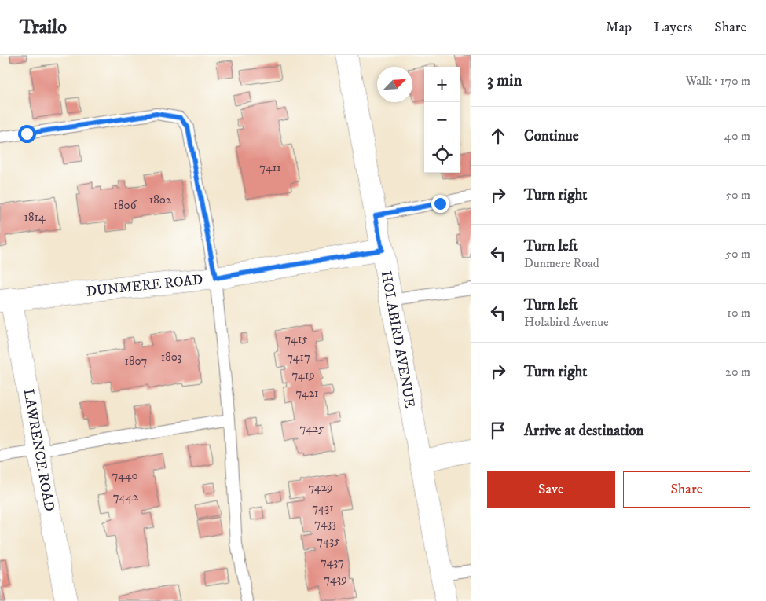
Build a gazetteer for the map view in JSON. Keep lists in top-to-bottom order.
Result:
{
  "streets": {
    "street": ["DUNMERE ROAD", "HOLABIRD AVENUE", "LAWRENCE ROAD"]
  },
  "crossings": [
    ["DUNMERE ROAD", "HOLABIRD AVENUE"],
    ["DUNMERE ROAD", "LAWRENCE ROAD"]
  ],
  "house_numbers": [
    "7411",
    "1802",
    "1806",
    "1814",
    "7415",
    "1803",
    "7417",
    "1807",
    "7419",
    "7421",
    "7425",
    "7440",
    "7429",
    "7442",
    "7431",
    "7433",
    "7435",
    "7437",
    "7439"
  ],
  "north": "top right",
  "page": {
    "header": "Trailo",
    "nav": ["Map", "Layers", "Share"],
    "heading": ["3 min", "Walk · 170 m"],
    "map_buttons": ["+", "−"],
    "list": [
      ["Continue", "40 m"],
      ["Turn right", "50 m"],
      ["Turn left", "Dunmere Road", "50 m"],
      ["Turn left", "Holabird Avenue", "10 m"],
      ["Turn right", "20 m"],
      "Arrive at destination"
    ],
    "buttons": ["Save", "Share"]
  }
}
